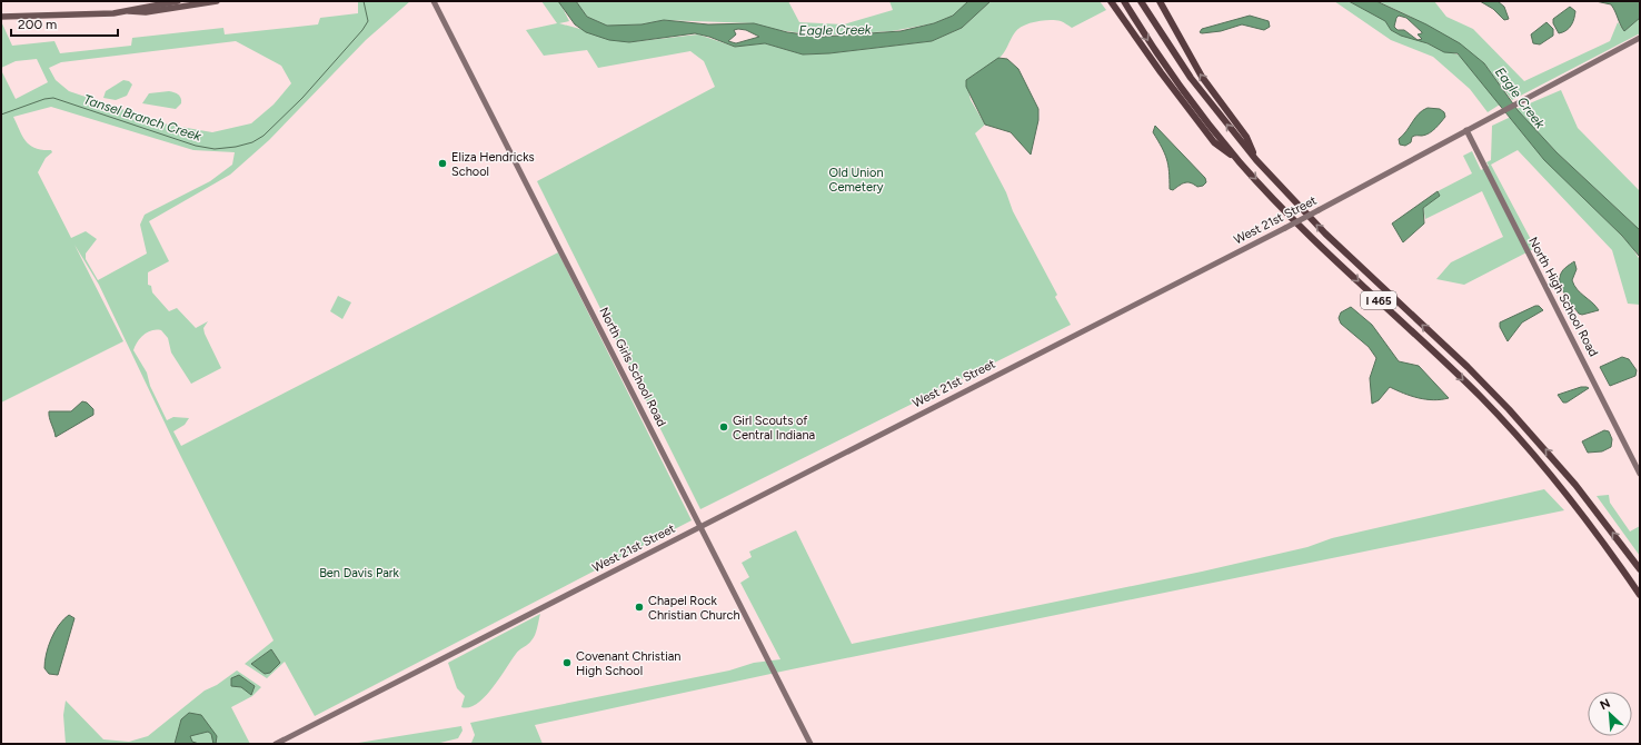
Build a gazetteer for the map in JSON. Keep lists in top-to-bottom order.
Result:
{
  "streets": {
    "highway": ["I 465"],
    "street": ["West 21st Street", "North High School Road", "North Girls School Road"]
  },
  "crossings": [
    ["West 21st Street", "North High School Road"],
    ["West 21st Street", "North Girls School Road"]
  ],
  "water": ["Eagle Creek", "Tansel Branch Creek"],
  "parks": ["Old Union Cemetery", "Ben Davis Park"],
  "places": [
    "Eliza Hendricks School",
    "Girl Scouts of Central Indiana",
    "Chapel Rock Christian Church",
    "Covenant Christian High School"
  ],
  "scale_bar": "200 m",
  "north": "top left"
}
